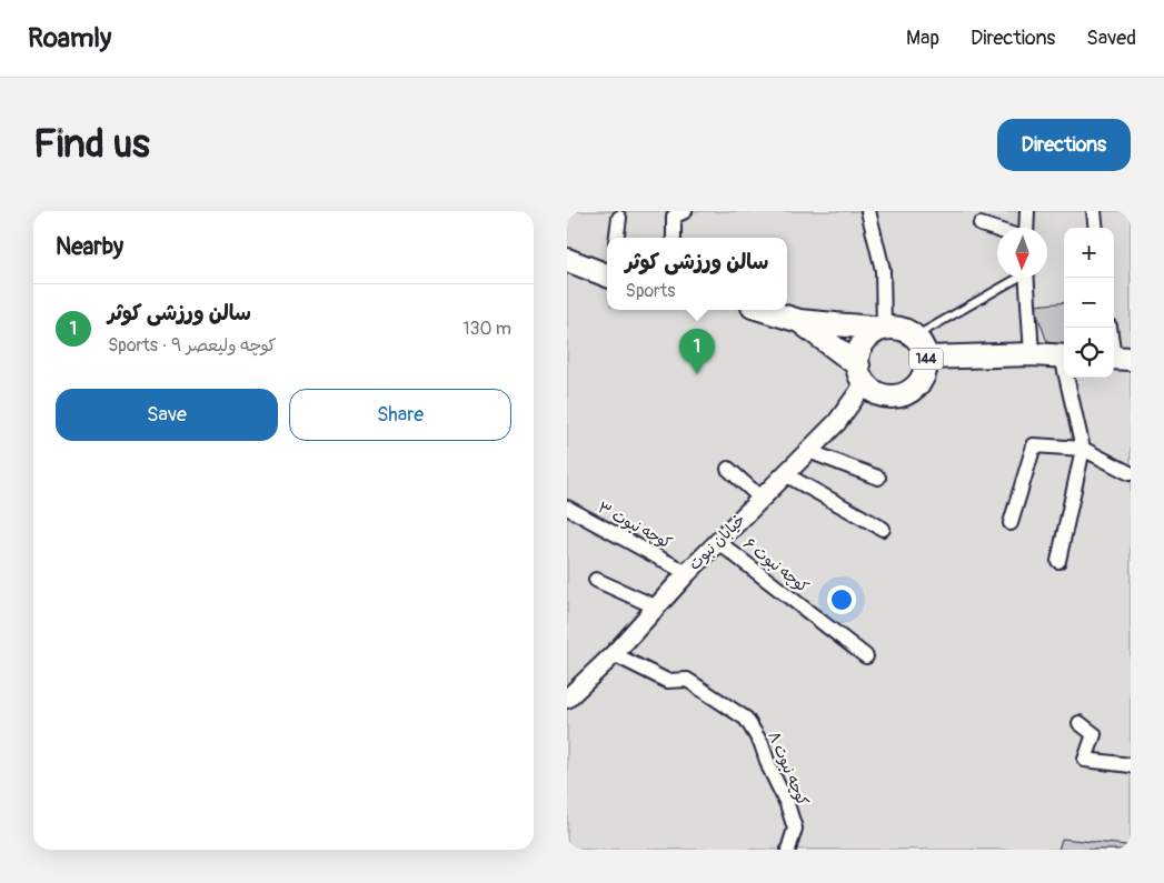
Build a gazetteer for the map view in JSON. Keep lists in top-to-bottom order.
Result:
{
  "streets": {
    "main road": ["144"],
    "street": [
      "کوچه نبوت ۳",
      "خیابان نبوت",
      "کوچه نبوت ۶",
      "کوچه نبوت ۸"
    ]
  },
  "crossings": [
    ["144", "خیابان نبوت"],
    ["کوچه نبوت ۳", "خیابان نبوت"],
    ["خیابان نبوت", "کوچه نبوت ۶"],
    ["خیابان نبوت", "کوچه نبوت ۸"]
  ],
  "north": "bottom",
  "page": {
    "header": "Roamly",
    "nav": ["Map", "Directions", "Saved"],
    "buttons": [
      "Directions",
      ["Save", "Share"]
    ],
    "title": "Find us",
    "heading": "Nearby",
    "map_buttons": ["+", "−"],
    "popup": ["سالن ورزشی کوثر", "Sports"],
    "list": [
      {
        "mark": "1",
        "name": "سالن ورزشی کوثر",
        "note": "Sports · کوچه ولیعصر ۹",
        "value": "130 m"
      }
    ],
    "pins": "1"
  }
}
